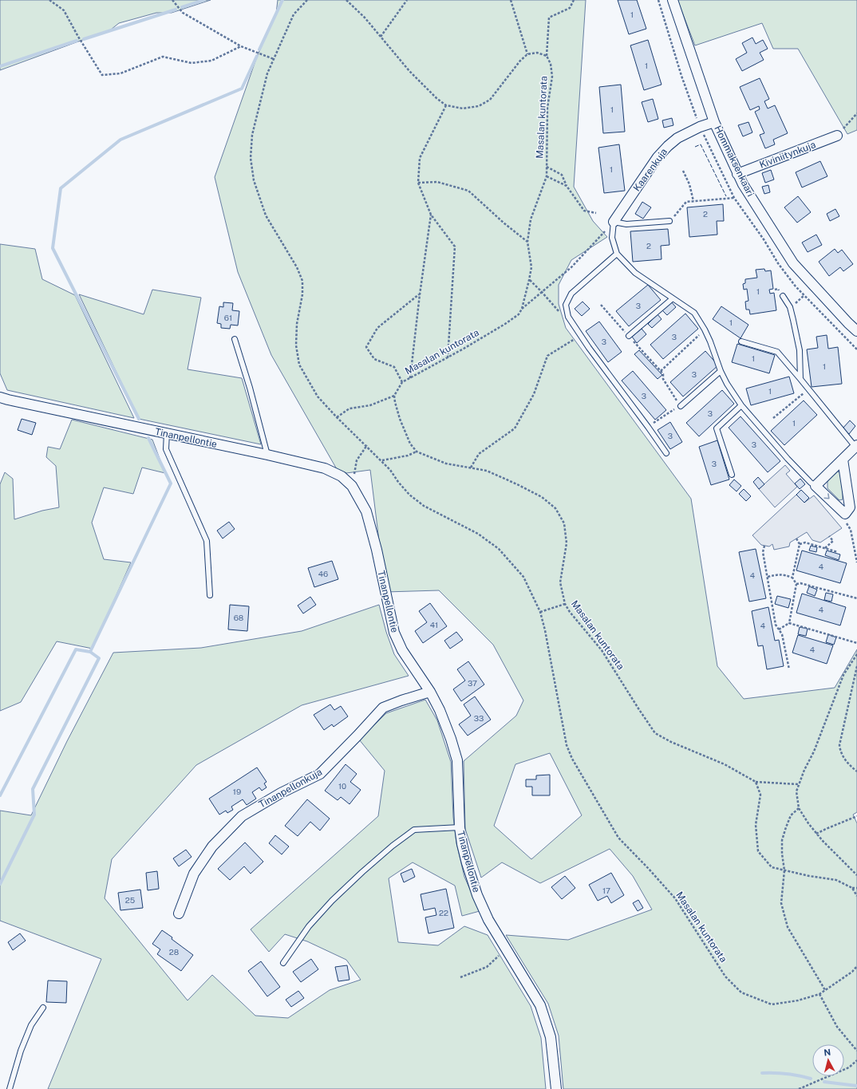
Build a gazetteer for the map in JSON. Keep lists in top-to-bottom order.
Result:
{
  "streets": {
    "street": [
      "Kiviniitynkuja",
      "Hommaksenkaari",
      "Kaarenkuja",
      "Tinanpellontie",
      "Tinanpellonkuja"
    ],
    "path": ["Masalan kuntorata"]
  },
  "crossings": [
    ["Kiviniitynkuja", "Hommaksenkaari"],
    ["Hommaksenkaari", "Kaarenkuja"],
    ["Tinanpellontie", "Tinanpellonkuja"]
  ],
  "house_numbers": [
    "1",
    "1",
    "1",
    "1",
    "2",
    "2",
    "1",
    "3",
    "61",
    "1",
    "3",
    "3",
    "1",
    "1",
    "3",
    "1",
    "3",
    "3",
    "1",
    "3",
    "3",
    "3",
    "4",
    "46",
    "4",
    "4",
    "68",
    "41",
    "4",
    "4",
    "37",
    "33",
    "10",
    "19",
    "17",
    "25",
    "22",
    "28"
  ],
  "north": "top"
}
